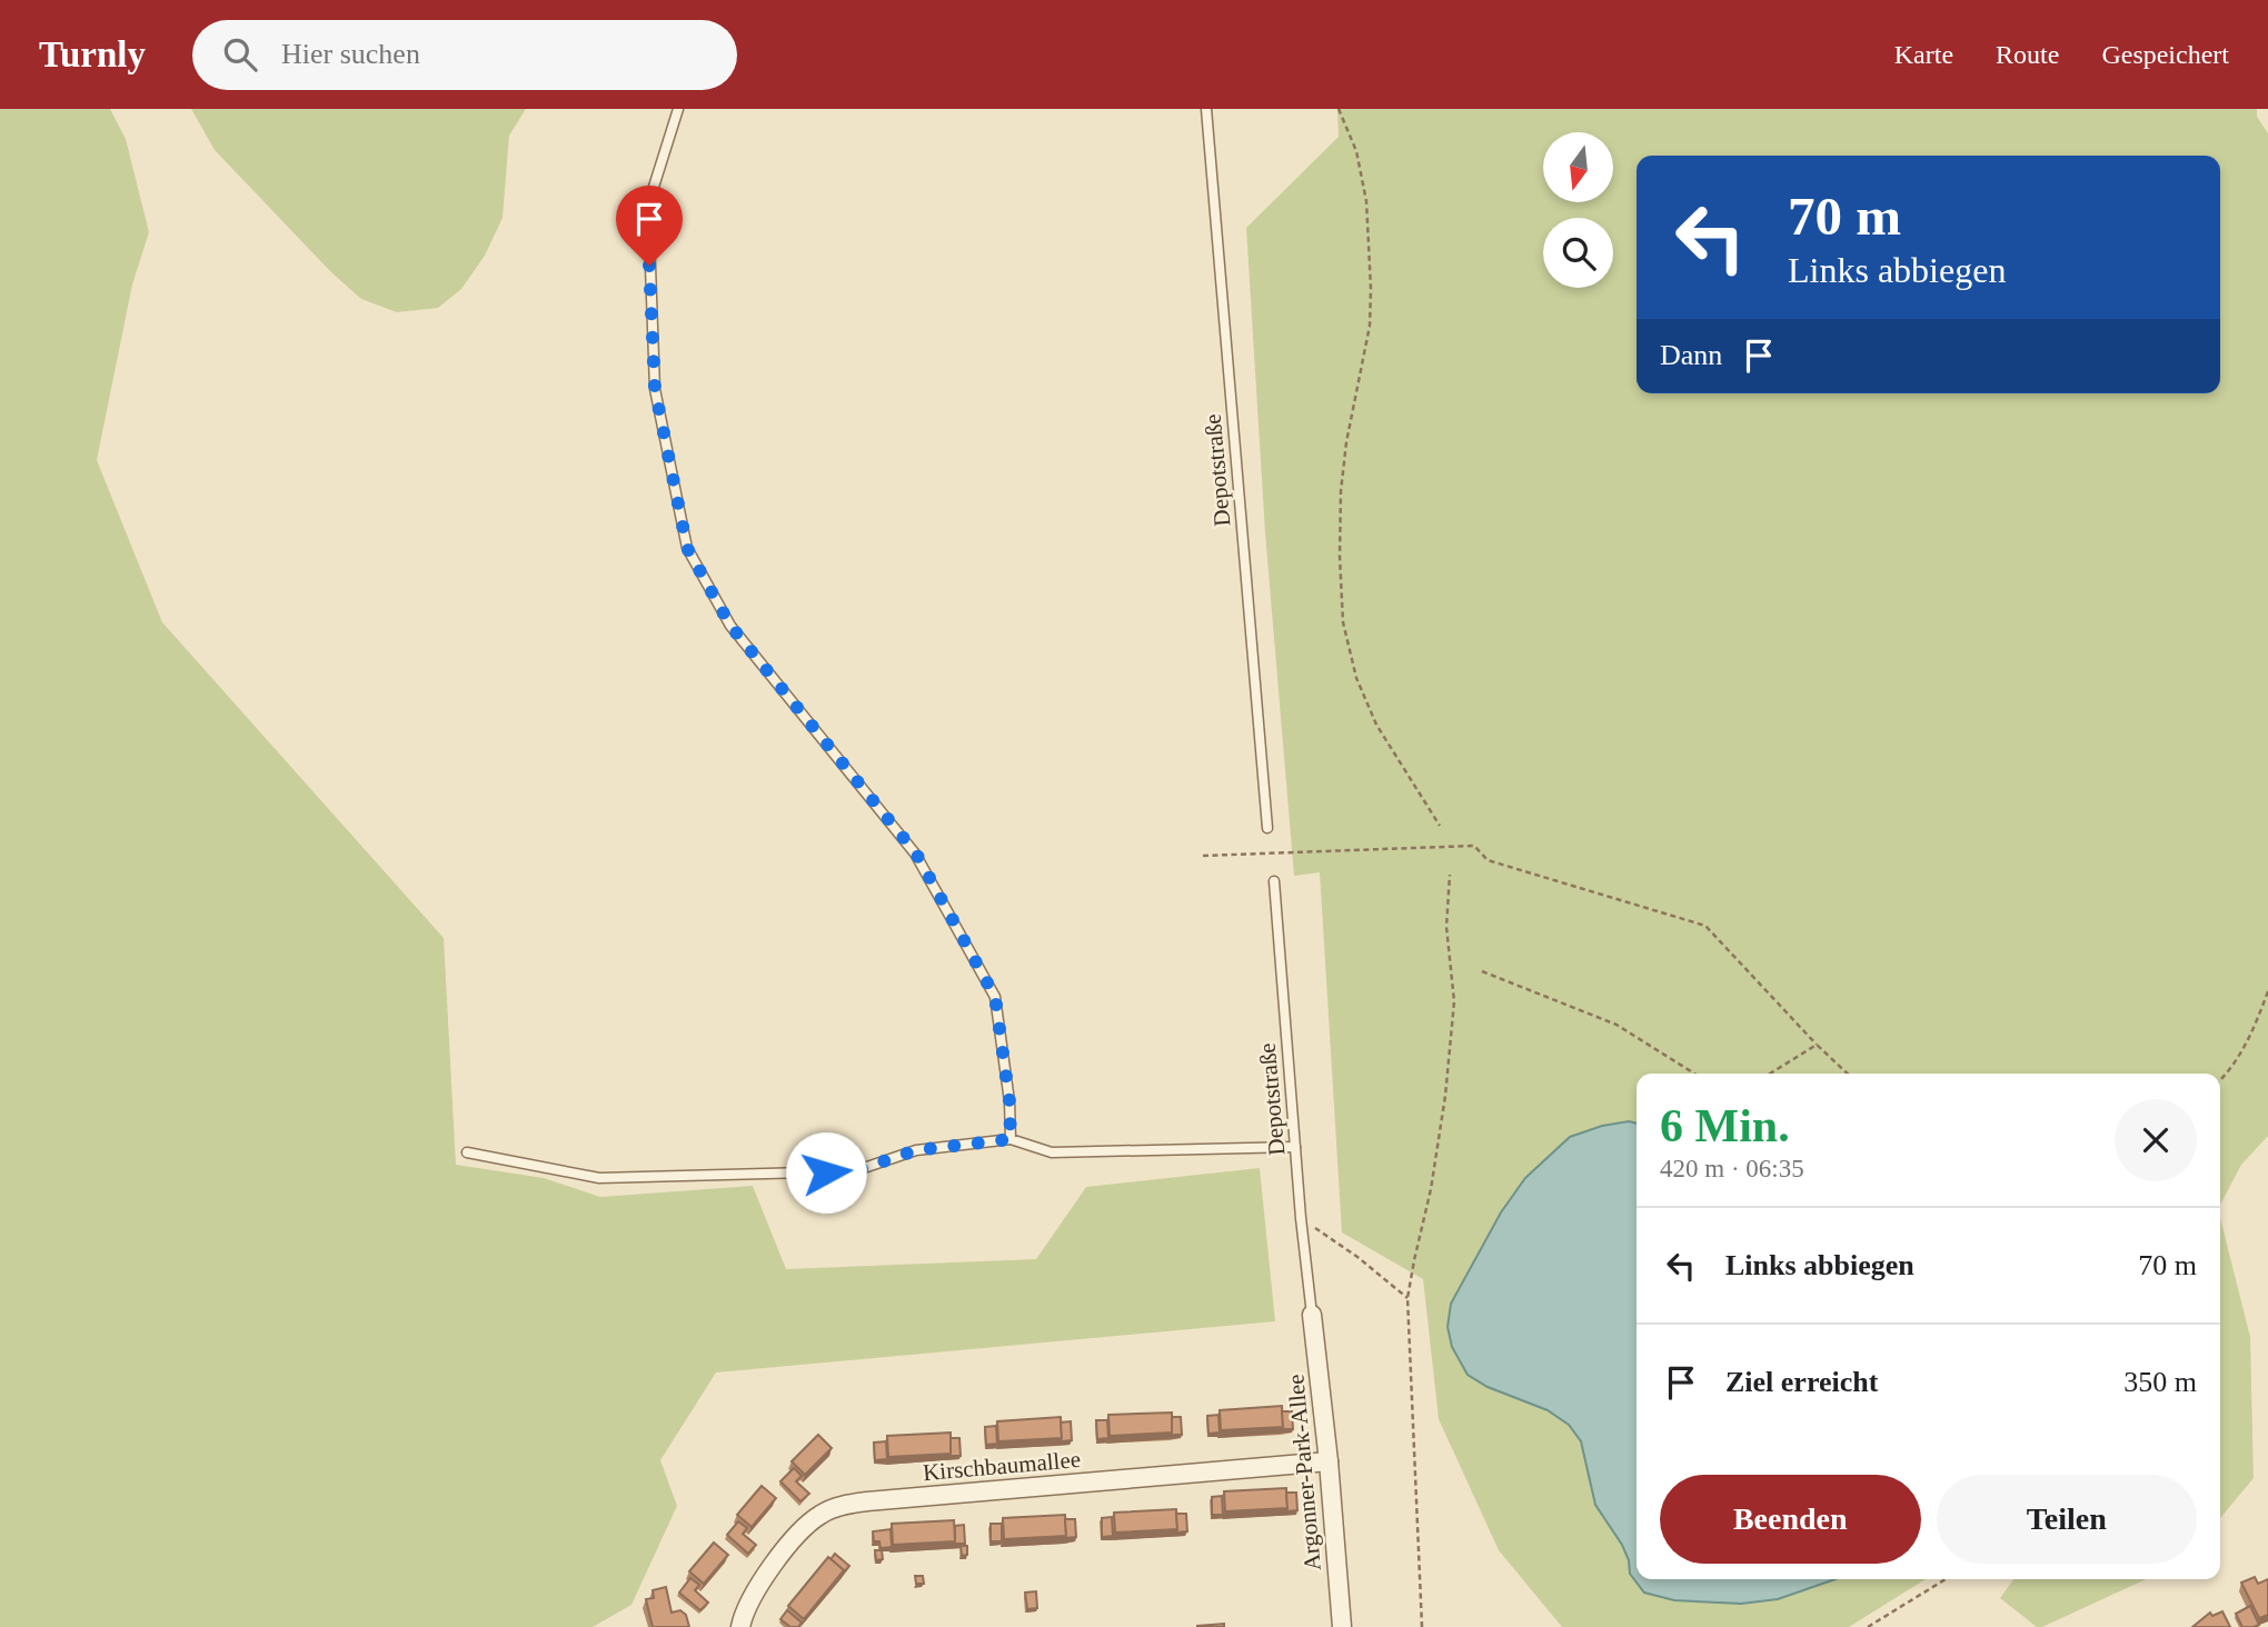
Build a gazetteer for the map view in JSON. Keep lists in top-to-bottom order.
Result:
{
  "streets": {
    "street": ["Kirschbaumallee", "Argonner-Park-Allee"],
    "lane": ["Depotstraße"]
  },
  "crossings": [
    ["Depotstraße", "Argonner-Park-Allee"],
    ["Kirschbaumallee", "Argonner-Park-Allee"]
  ],
  "north": "bottom",
  "page": {
    "header": "Turnly",
    "search": "Hier suchen",
    "nav": ["Karte", "Route", "Gespeichert"],
    "turn": ["70 m", "Links abbiegen"],
    "then": "Dann",
    "heading": ["6 Min.", "420 m · 06:35"],
    "list": [
      {
        "name": "Links abbiegen",
        "value": "70 m"
      },
      {
        "name": "Ziel erreicht",
        "value": "350 m"
      }
    ],
    "buttons": ["Beenden", "Teilen"]
  }
}
